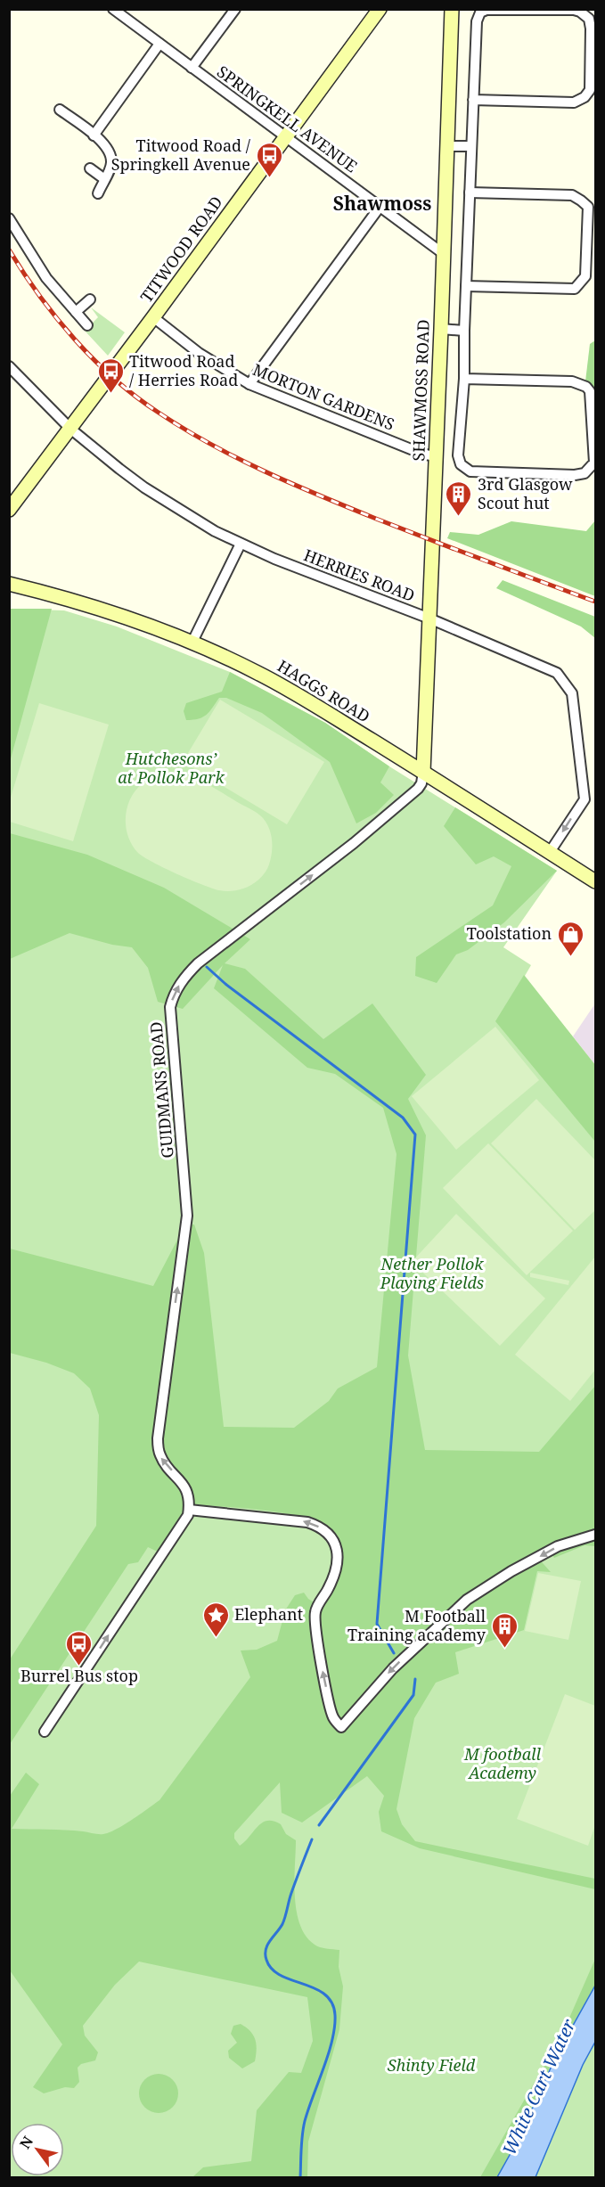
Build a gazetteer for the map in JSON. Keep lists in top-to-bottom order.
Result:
{
  "streets": {
    "main road": ["TITWOOD ROAD", "SHAWMOSS ROAD", "HAGGS ROAD"],
    "street": [
      "SPRINGKELL AVENUE",
      "MORTON GARDENS",
      "HERRIES ROAD",
      "GUIDMANS ROAD"
    ]
  },
  "crossings": [
    ["SPRINGKELL AVENUE", "TITWOOD ROAD"],
    ["SPRINGKELL AVENUE", "SHAWMOSS ROAD"],
    ["TITWOOD ROAD", "MORTON GARDENS"],
    ["TITWOOD ROAD", "HERRIES ROAD"],
    ["SHAWMOSS ROAD", "MORTON GARDENS"],
    ["SHAWMOSS ROAD", "HERRIES ROAD"],
    ["SHAWMOSS ROAD", "HAGGS ROAD"],
    ["SHAWMOSS ROAD", "GUIDMANS ROAD"],
    ["HERRIES ROAD", "HAGGS ROAD"],
    ["HAGGS ROAD", "GUIDMANS ROAD"]
  ],
  "one_way": ["GUIDMANS ROAD"],
  "districts": ["Shawmoss"],
  "water": ["White Cart Water"],
  "parks": [
    "Hutchesons’ at Pollok Park",
    "Nether Pollok Playing Fields",
    "M football Academy",
    "Shinty Field"
  ],
  "places": {
    "bus stop": ["Titwood Road / Springkell Avenue", "Titwood Road / Herries Road", "Burrel Bus stop"],
    "building": ["3rd Glasgow Scout hut", "M Football Training academy"],
    "shop": ["Toolstation"],
    "place": ["Elephant"]
  },
  "north": "top left"
}
